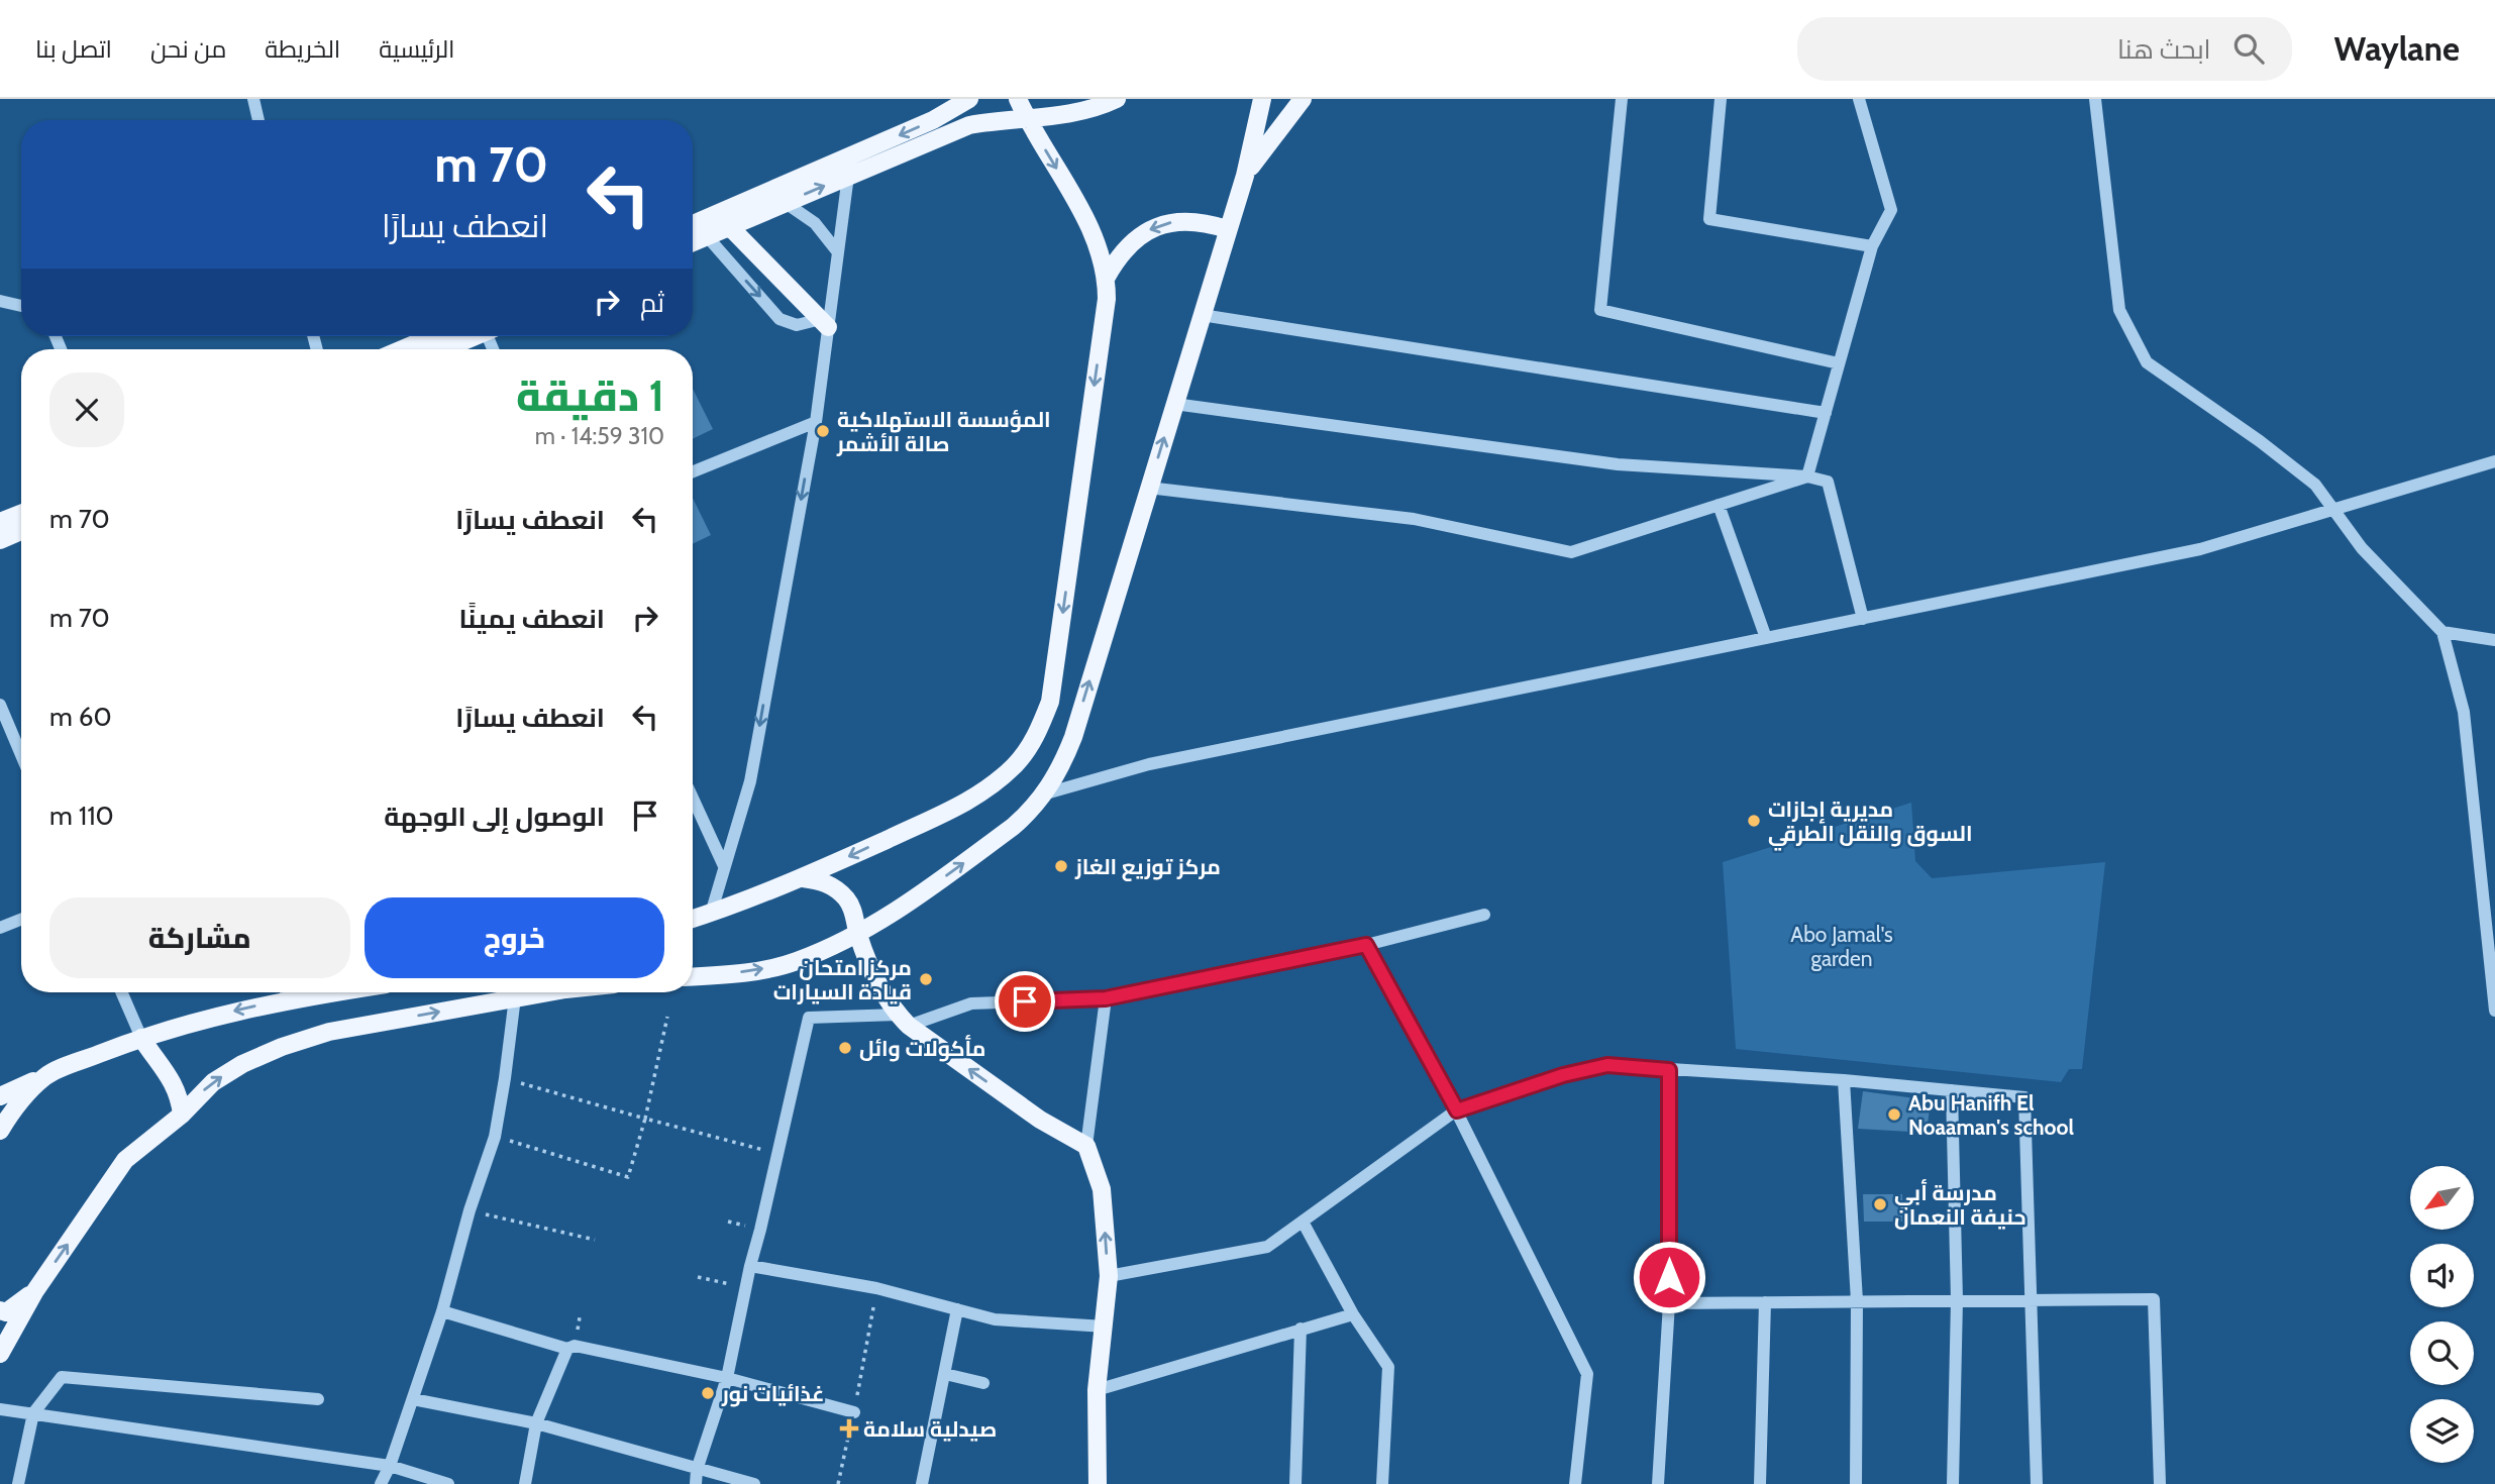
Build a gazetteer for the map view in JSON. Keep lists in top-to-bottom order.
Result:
{
  "parks": ["Abo Jamal's garden"],
  "places": {
    "other": [
      "المؤسسة الاستهلاكية صالة الأشمر",
      "مديرية إجازات السوق والنقل الطرقي",
      "مركز توزيع الغاز",
      "مركز امتحان قيادة السيارات",
      "مأكولات وائل",
      "Abu Hanifh El Noaaman's school",
      "مدرسة أبي حنيفة النعمان",
      "غذائيات نور"
    ],
    "health": ["صيدلية سلامة"]
  },
  "north": "bottom left",
  "page": {
    "header": "Waylane",
    "search": "ابحث هنا",
    "nav": [
      "الرئيسية",
      "الخريطة",
      "من نحن",
      "اتصل بنا"
    ],
    "turn": ["70 m", "انعطف يسارًا"],
    "then": "ثم",
    "heading": ["1 دقيقة", "310 m · 14:59"],
    "list": [
      {
        "name": "انعطف يسارًا",
        "value": "70 m"
      },
      {
        "name": "انعطف يمينًا",
        "value": "70 m"
      },
      {
        "name": "انعطف يسارًا",
        "value": "60 m"
      },
      {
        "name": "الوصول إلى الوجهة",
        "value": "110 m"
      }
    ],
    "buttons": ["خروج", "مشاركة"]
  }
}
